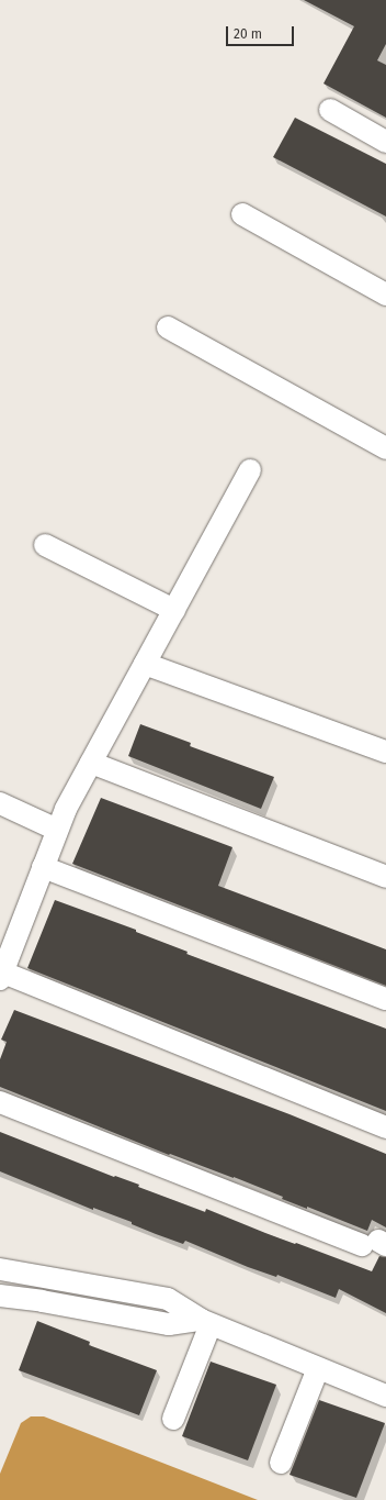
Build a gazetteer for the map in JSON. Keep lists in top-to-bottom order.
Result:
{
  "scale_bar": "20 m"
}
